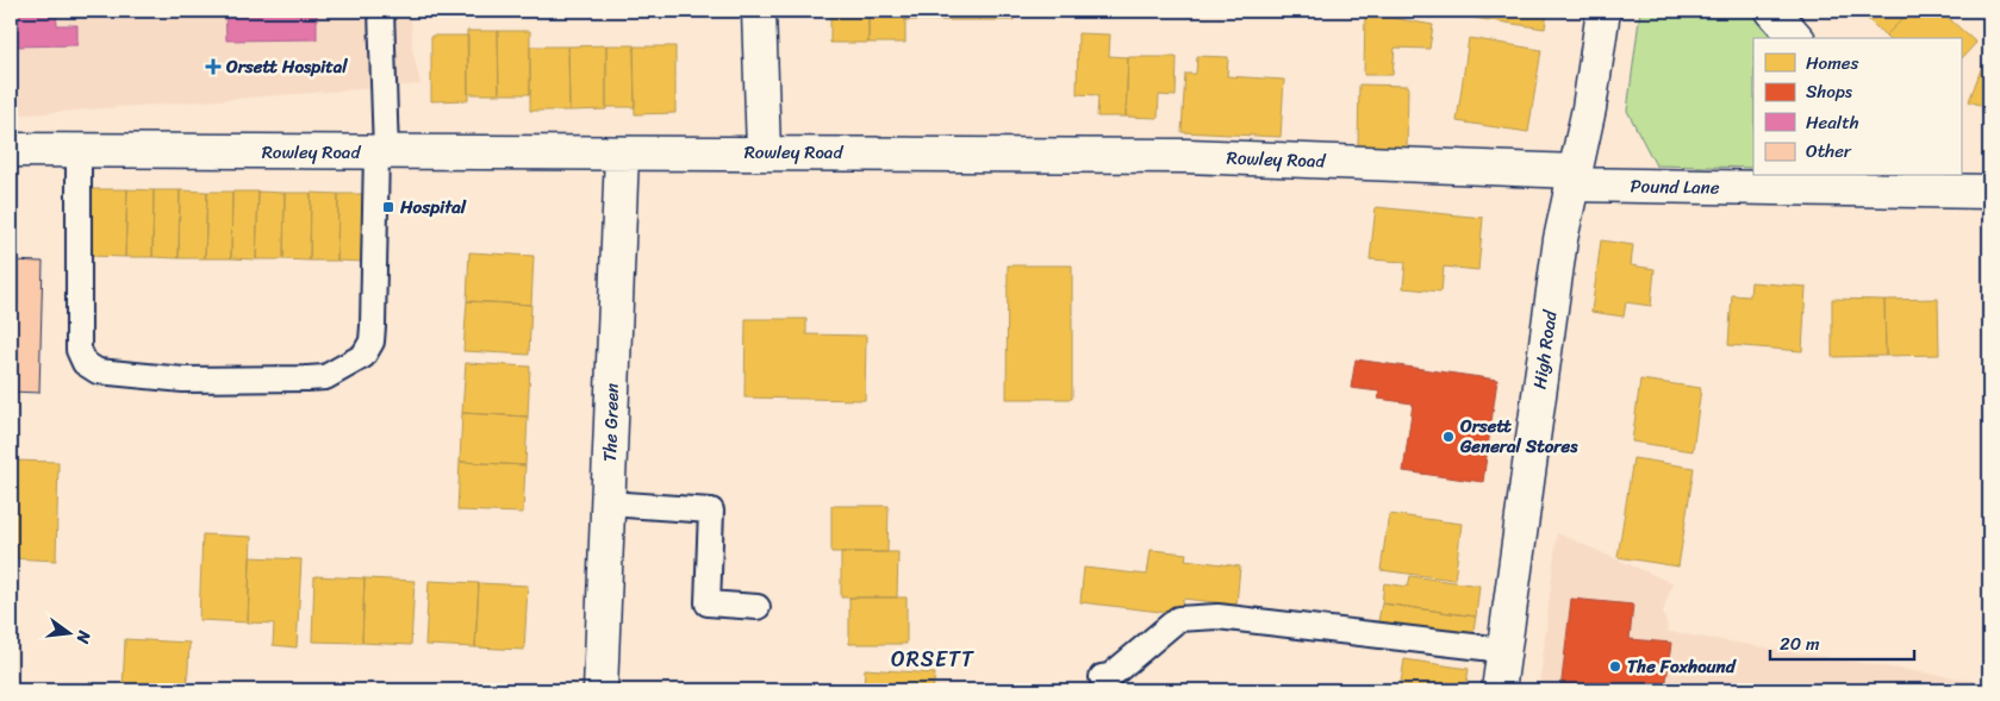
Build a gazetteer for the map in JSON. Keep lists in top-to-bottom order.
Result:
{
  "streets": {
    "street": [
      "Rowley Road",
      "Pound Lane",
      "High Road",
      "The Green"
    ]
  },
  "crossings": [
    ["Rowley Road", "Pound Lane"],
    ["Rowley Road", "High Road"],
    ["Rowley Road", "The Green"],
    ["Pound Lane", "High Road"]
  ],
  "districts": ["ORSETT"],
  "places": {
    "health": ["Orsett Hospital"],
    "transit": ["Hospital"],
    "other": ["Orsett General Stores", "The Foxhound"]
  },
  "legend": [
    "Homes",
    "Shops",
    "Health",
    "Other"
  ],
  "scale_bar": "20 m",
  "north": "right"
}
